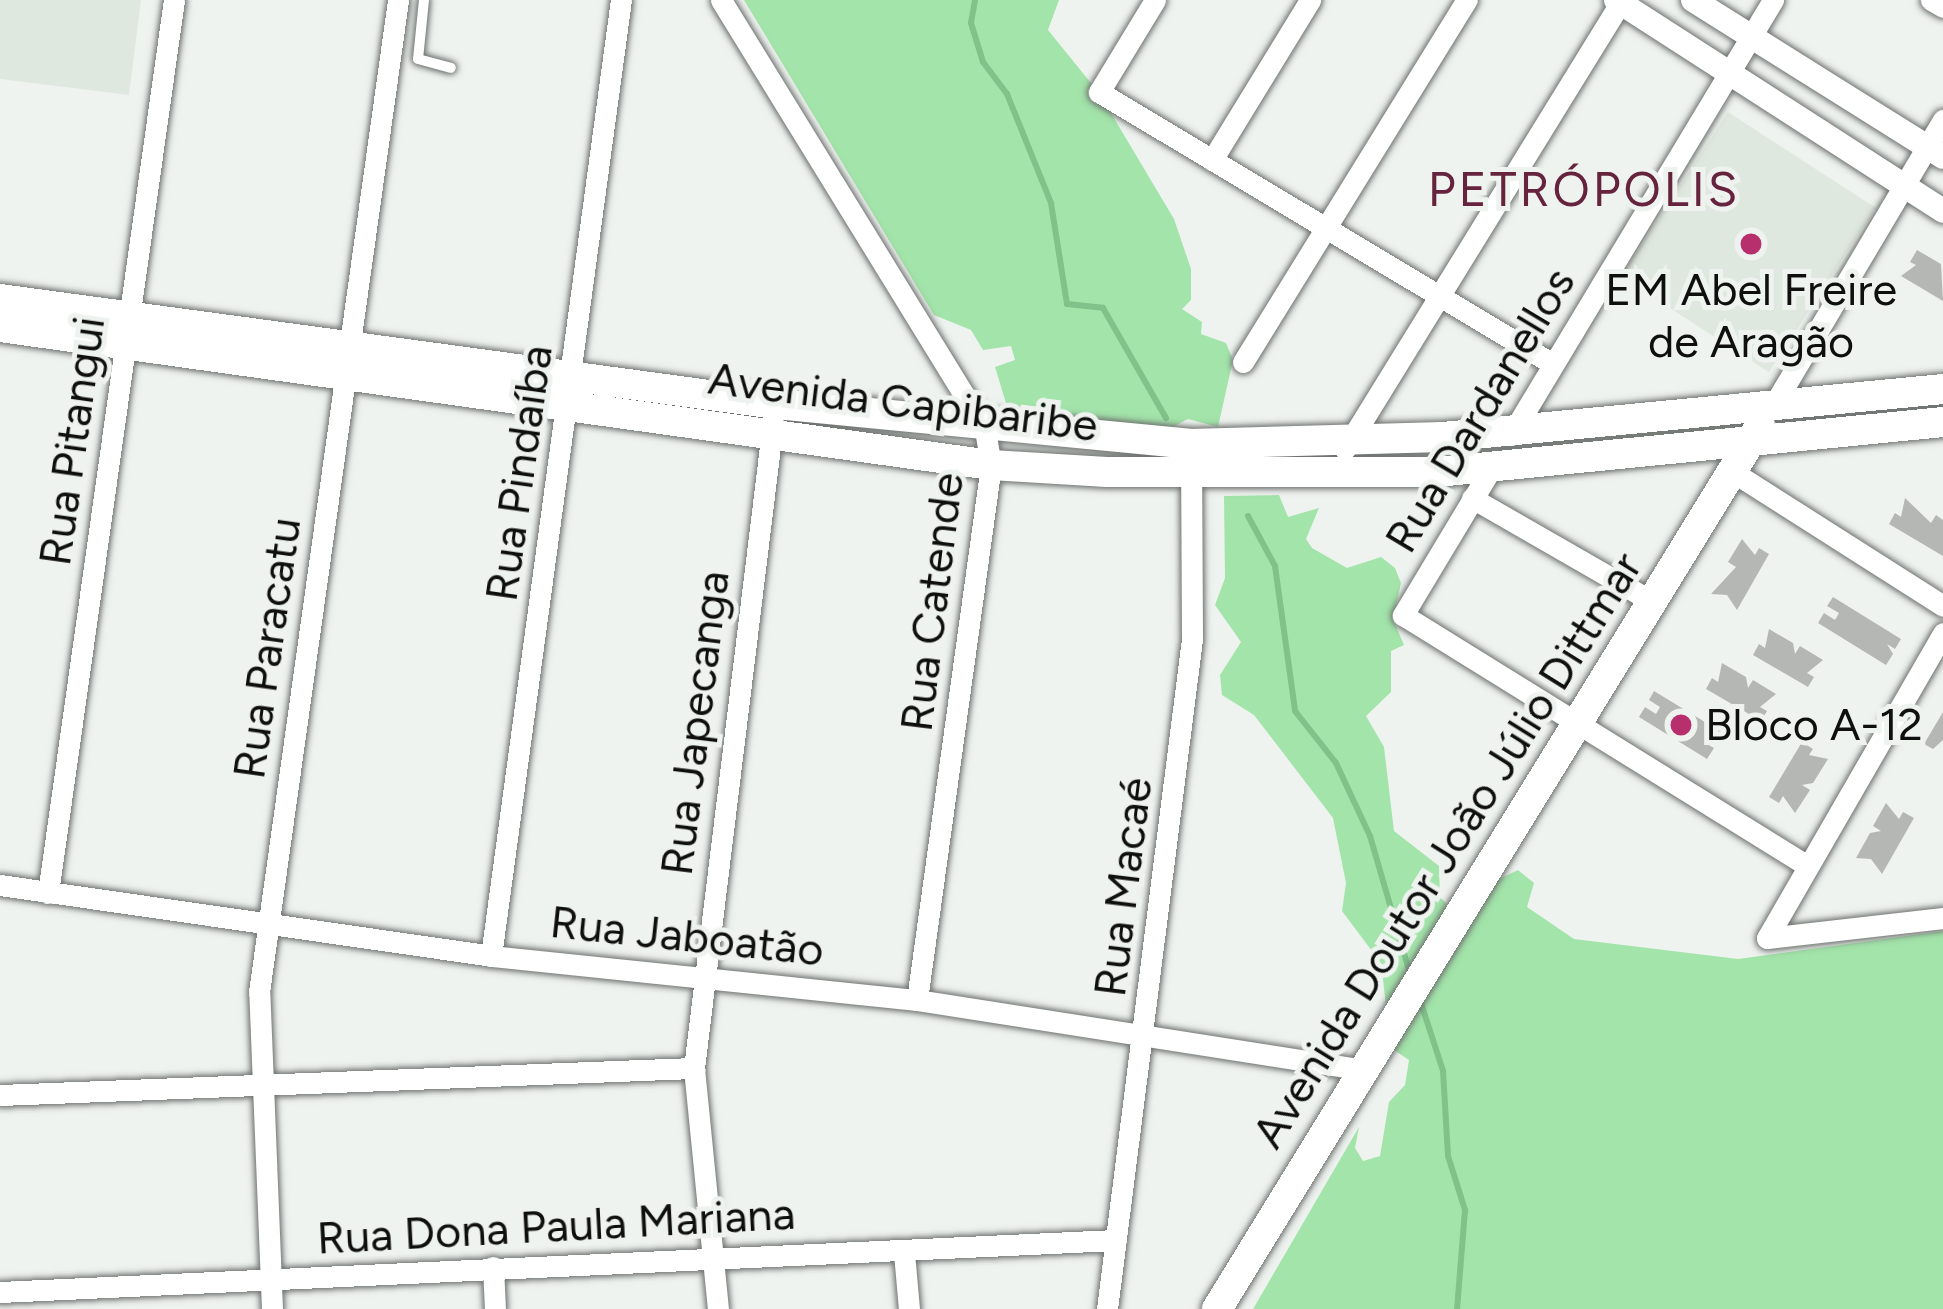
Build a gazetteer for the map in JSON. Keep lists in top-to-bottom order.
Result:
{
  "streets": {
    "main road": ["Avenida Capibaribe", "Avenida Doutor João Júlio Dittmar"],
    "street": [
      "Rua Dardanellos",
      "Rua Pitangui",
      "Rua Pindaíba",
      "Rua Catende",
      "Rua Paracatu",
      "Rua Japecanga",
      "Rua Macaé",
      "Rua Jaboatão",
      "Rua Dona Paula Mariana"
    ]
  },
  "crossings": [
    ["Avenida Capibaribe", "Rua Dardanellos"],
    ["Avenida Capibaribe", "Rua Pitangui"],
    ["Avenida Capibaribe", "Rua Pindaíba"],
    ["Avenida Capibaribe", "Rua Catende"],
    ["Avenida Capibaribe", "Rua Paracatu"],
    ["Avenida Capibaribe", "Rua Japecanga"],
    ["Avenida Capibaribe", "Avenida Doutor João Júlio Dittmar"],
    ["Avenida Capibaribe", "Rua Macaé"],
    ["Rua Dardanellos", "Avenida Doutor João Júlio Dittmar"],
    ["Rua Pitangui", "Rua Jaboatão"],
    ["Rua Pindaíba", "Rua Jaboatão"],
    ["Rua Catende", "Rua Jaboatão"],
    ["Rua Paracatu", "Rua Jaboatão"],
    ["Rua Paracatu", "Rua Dona Paula Mariana"],
    ["Rua Japecanga", "Rua Jaboatão"],
    ["Rua Japecanga", "Rua Dona Paula Mariana"],
    ["Avenida Doutor João Júlio Dittmar", "Rua Jaboatão"],
    ["Rua Macaé", "Rua Jaboatão"],
    ["Rua Macaé", "Rua Dona Paula Mariana"]
  ],
  "districts": ["PETRÓPOLIS"],
  "places": ["EM Abel Freire de Aragão", "Bloco A-12"]
}
